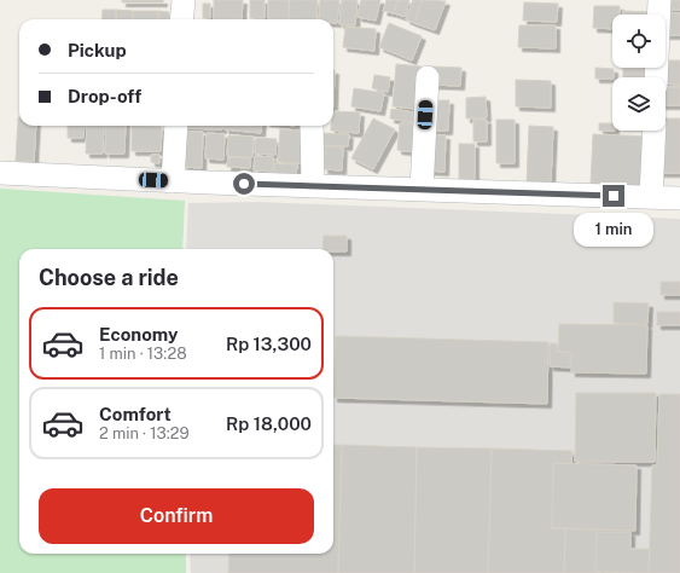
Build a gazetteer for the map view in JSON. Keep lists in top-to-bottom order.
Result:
{
  "page": {
    "banner": ["Pickup", "Drop-off"],
    "bubble": "1 min",
    "heading": "Choose a ride",
    "list": [
      {
        "name": "Economy",
        "note": "1 min · 13:28",
        "value": "Rp 13,300"
      },
      {
        "name": "Comfort",
        "note": "2 min · 13:29",
        "value": "Rp 18,000"
      }
    ],
    "buttons": "Confirm"
  }
}
